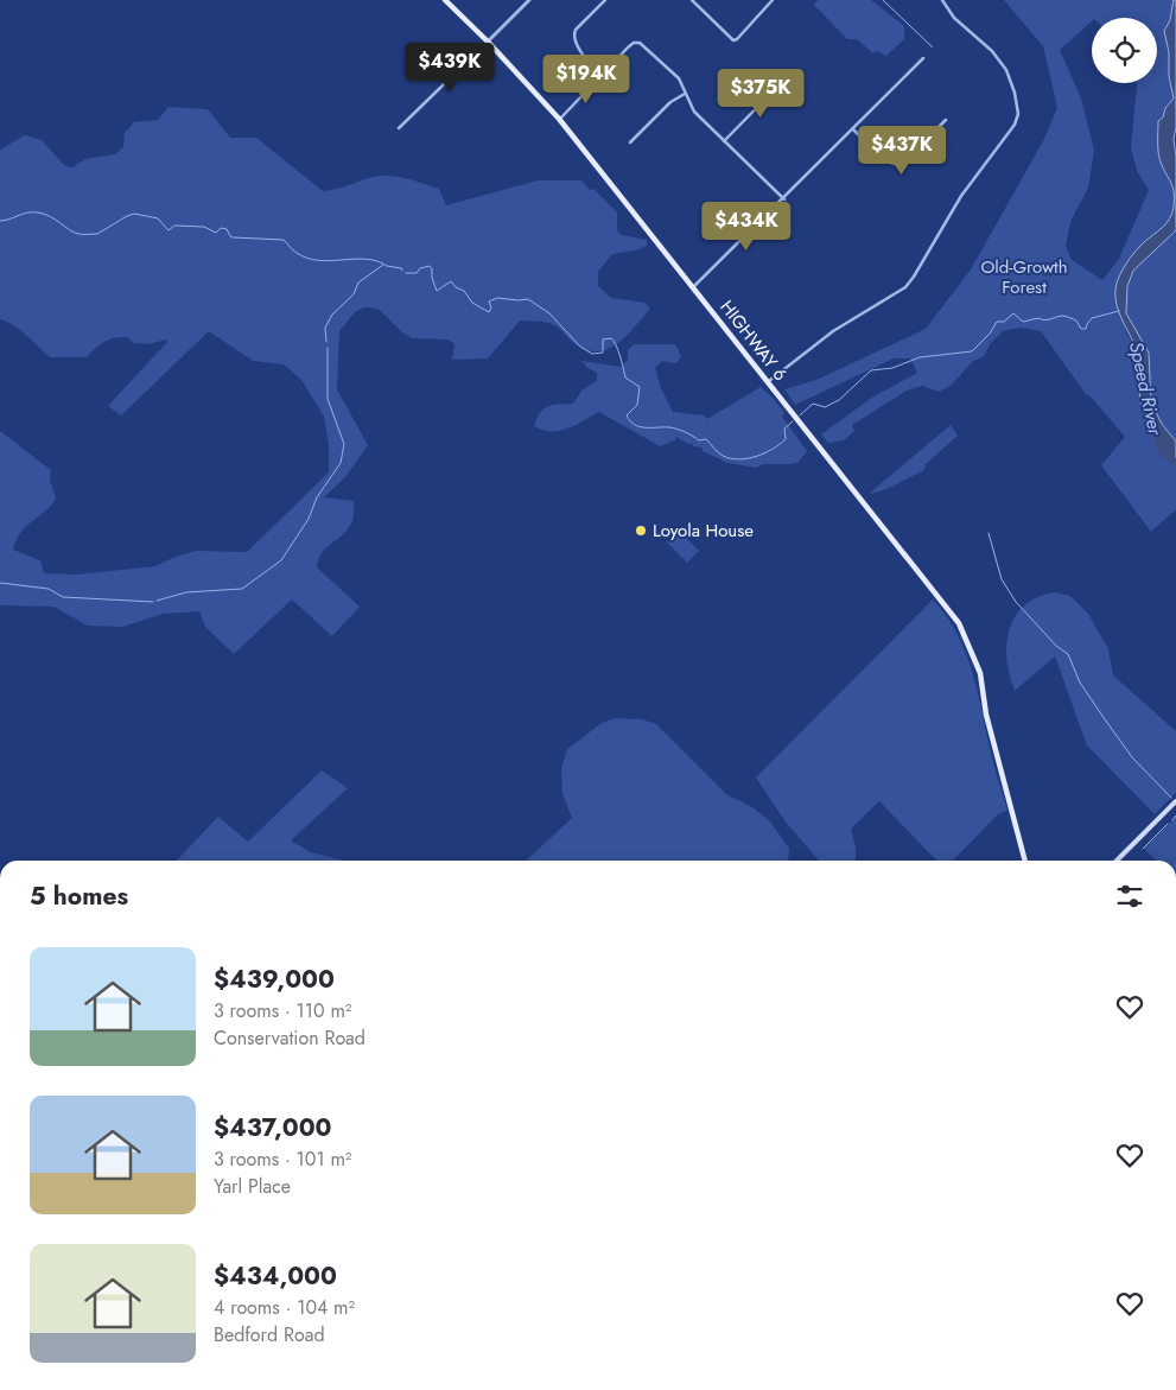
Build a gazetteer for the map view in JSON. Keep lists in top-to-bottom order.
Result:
{
  "streets": {
    "main road": ["HIGHWAY 6"]
  },
  "water": ["Speed River"],
  "parks": ["Old-Growth Forest"],
  "places": ["Loyola House"],
  "page": {
    "price": [
      "$439K",
      "$194K",
      "$375K",
      "$437K",
      "$434K"
    ],
    "heading": "5 homes",
    "list": [
      {
        "name": "$439,000",
        "note": "3 rooms · 110 m² · Conservation Road"
      },
      {
        "name": "$437,000",
        "note": "3 rooms · 101 m² · Yarl Place"
      },
      {
        "name": "$434,000",
        "note": "4 rooms · 104 m² · Bedford Road"
      }
    ]
  }
}
